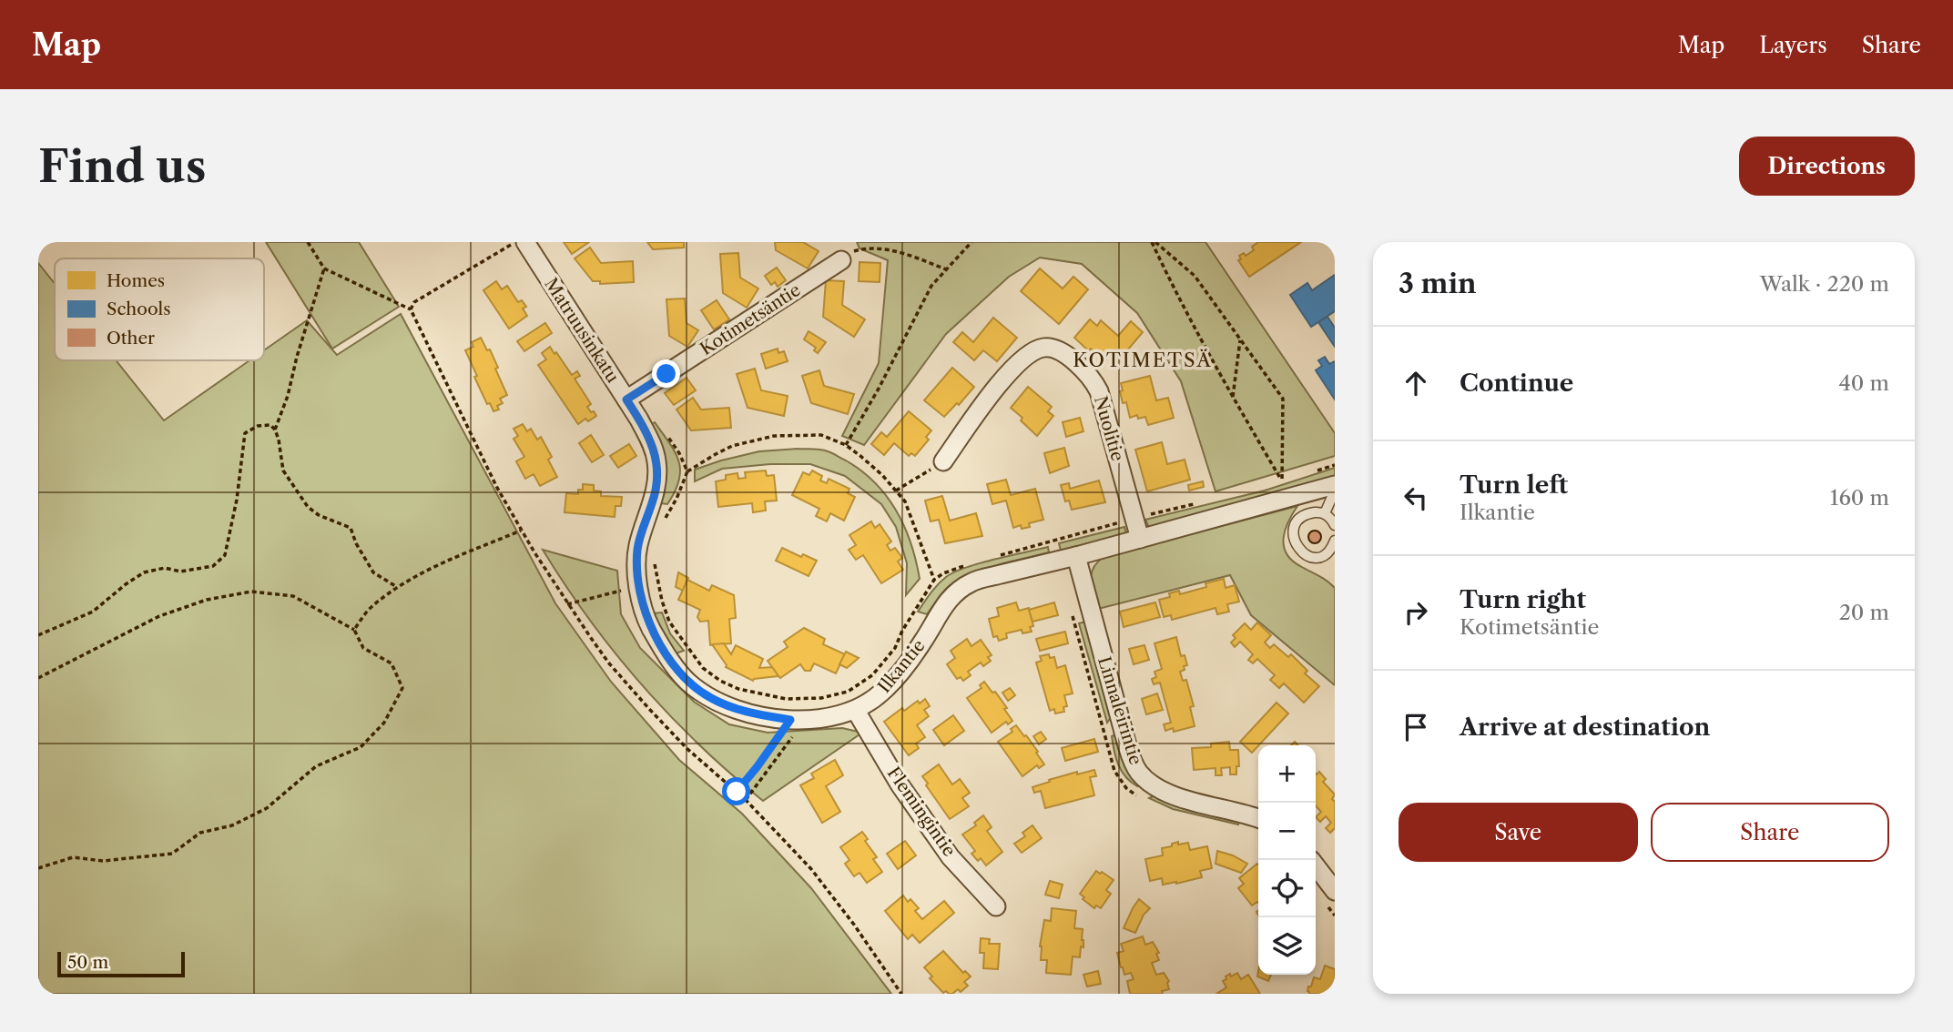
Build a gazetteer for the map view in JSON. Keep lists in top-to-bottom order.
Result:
{
  "streets": {
    "street": [
      "Kotimetsäntie",
      "Matruusinkatu",
      "Nuolitie",
      "Ilkantie",
      "Linnaleirintie",
      "Flemingintie"
    ]
  },
  "crossings": [
    ["Kotimetsäntie", "Matruusinkatu"],
    ["Matruusinkatu", "Ilkantie"],
    ["Nuolitie", "Ilkantie"],
    ["Ilkantie", "Linnaleirintie"],
    ["Ilkantie", "Flemingintie"]
  ],
  "districts": ["KOTIMETSÄ"],
  "legend": ["Homes", "Schools", "Other"],
  "scale_bar": "50 m",
  "page": {
    "header": "Map",
    "nav": ["Map", "Layers", "Share"],
    "buttons": [
      "Directions",
      ["Save", "Share"]
    ],
    "title": "Find us",
    "heading": ["3 min", "Walk · 220 m"],
    "list": [
      ["Continue", "40 m"],
      ["Turn left", "Ilkantie", "160 m"],
      ["Turn right", "Kotimetsäntie", "20 m"],
      "Arrive at destination"
    ],
    "map_buttons": ["+", "−"],
    "scale": "50 m"
  }
}
